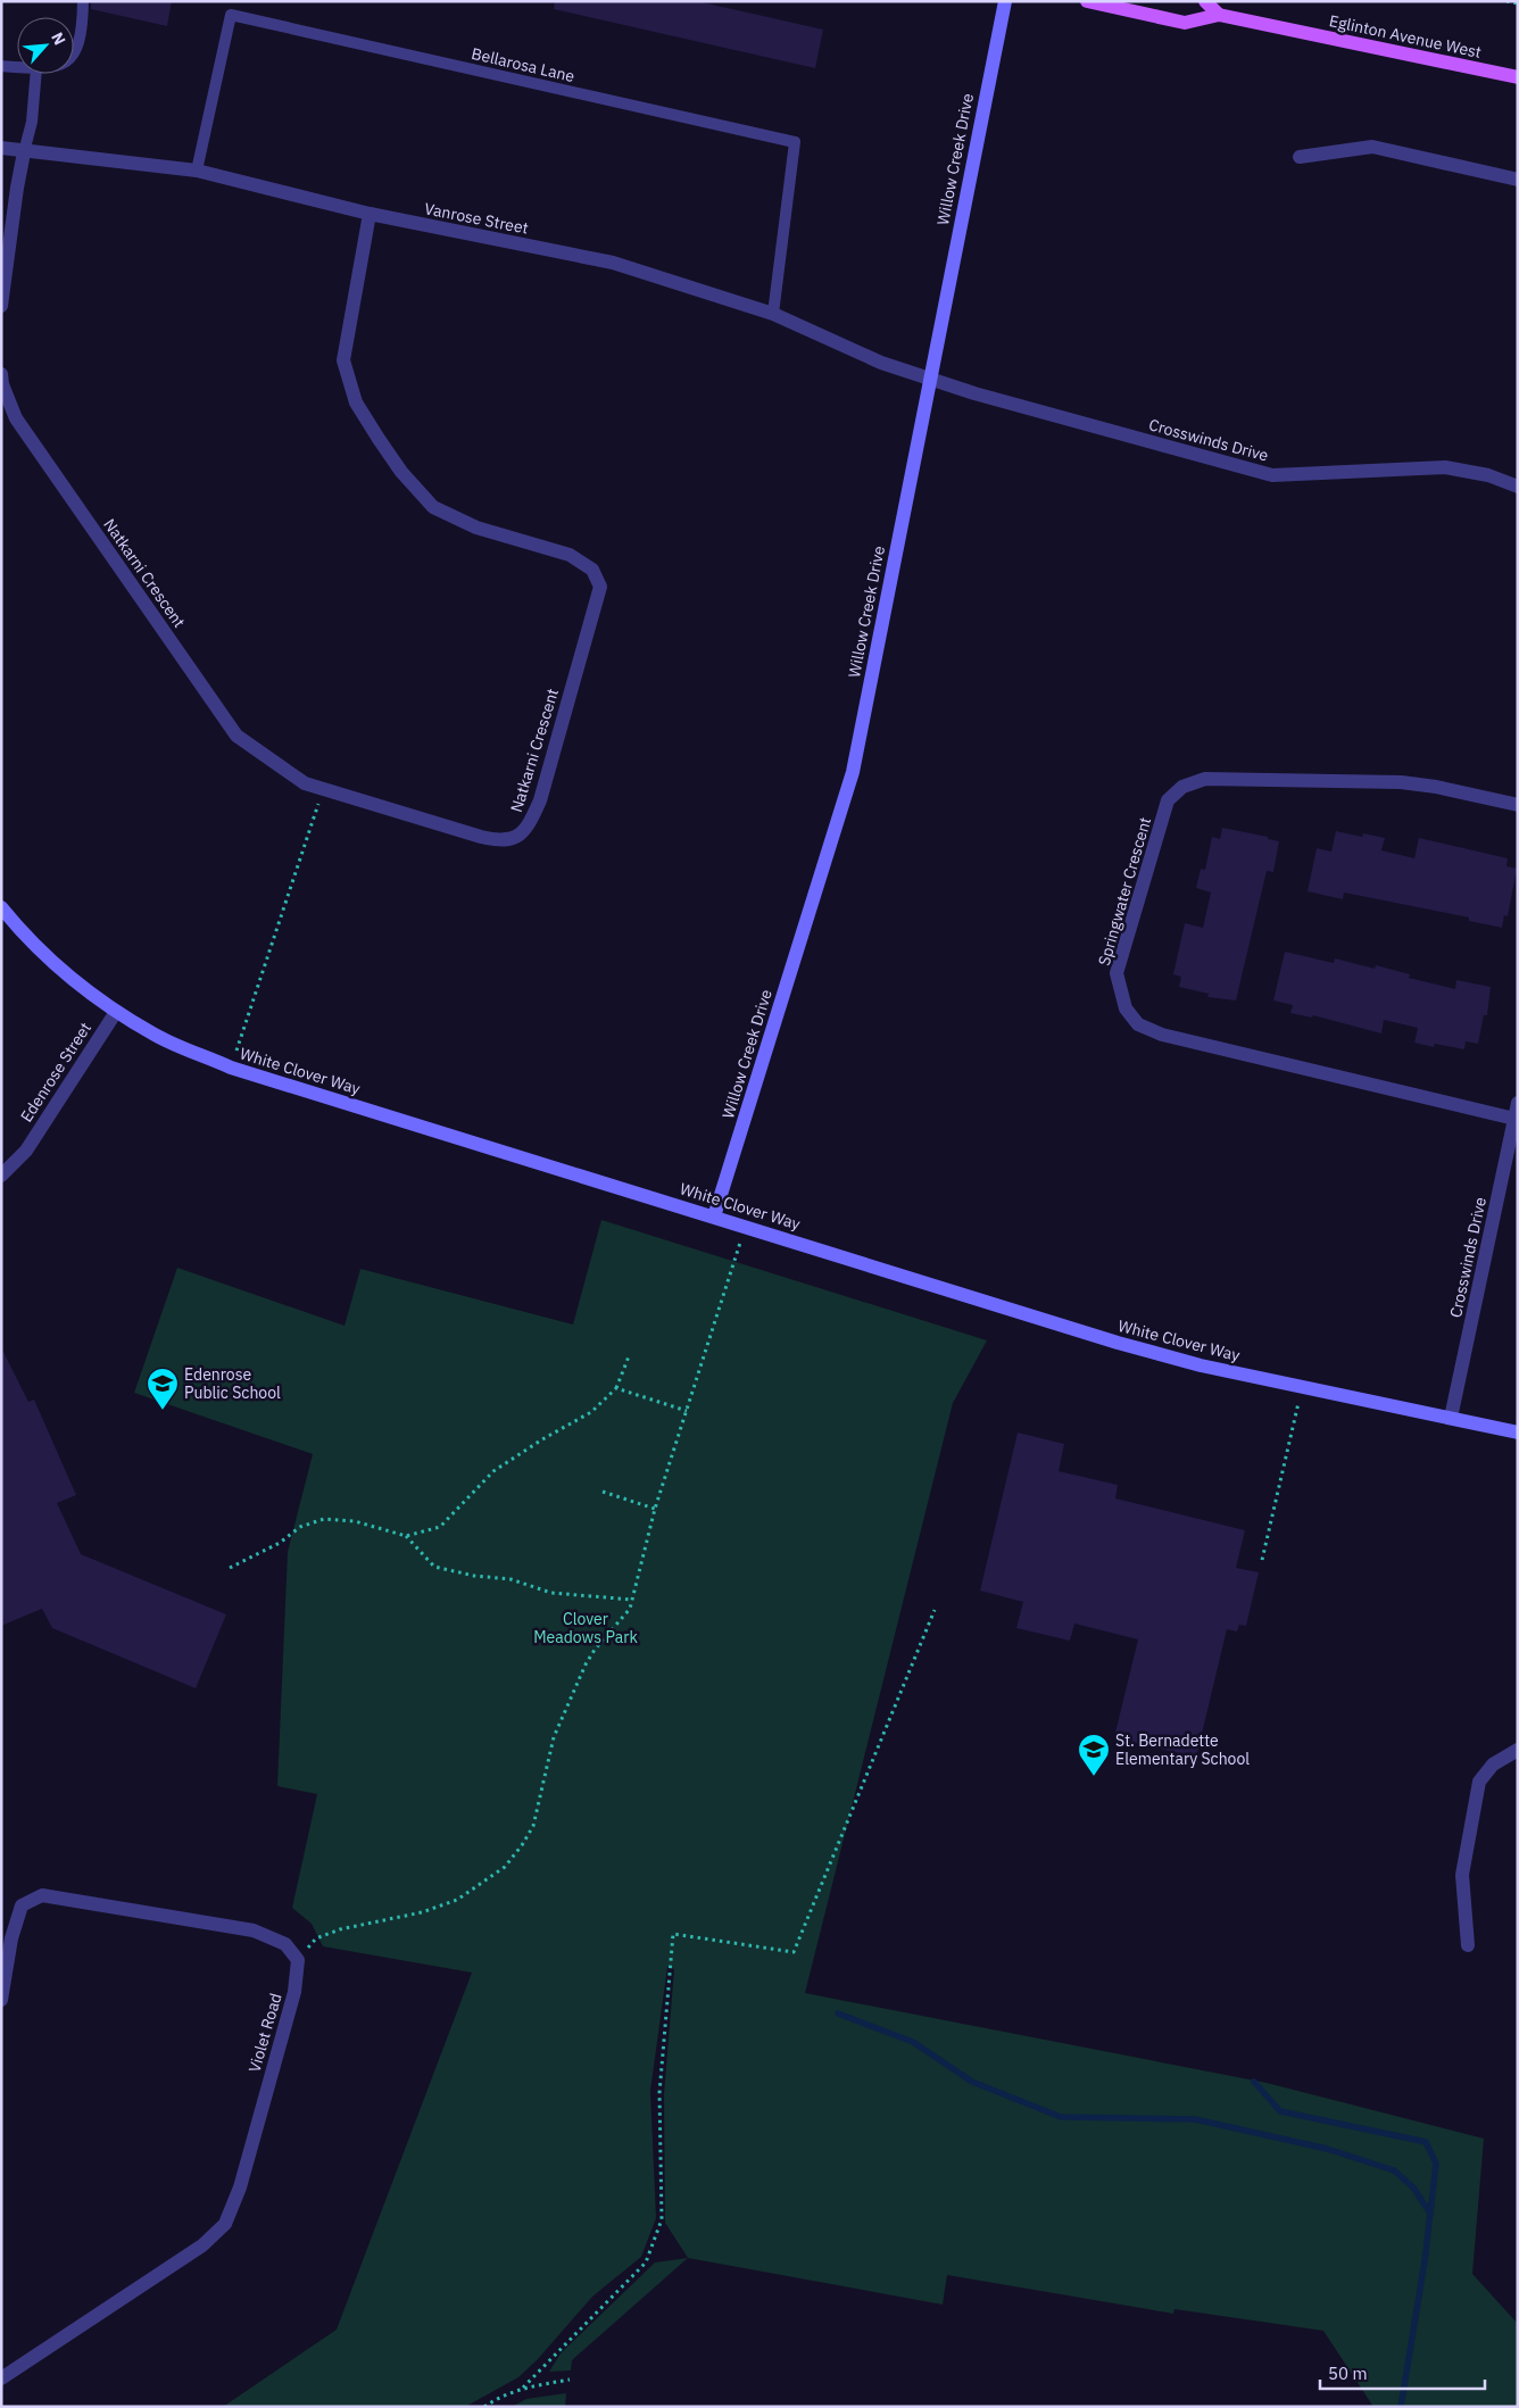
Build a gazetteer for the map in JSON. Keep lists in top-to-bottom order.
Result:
{
  "streets": {
    "main road": ["Eglinton Avenue West"],
    "street": [
      "Willow Creek Drive",
      "Vanrose Street",
      "Crosswinds Drive",
      "Natkarni Crescent",
      "Springwater Crescent",
      "White Clover Way",
      "Edenrose Street",
      "Violet Road"
    ],
    "lane": ["Bellarosa Lane"]
  },
  "crossings": [
    ["Bellarosa Lane", "Vanrose Street"],
    ["Willow Creek Drive", "Vanrose Street"],
    ["Willow Creek Drive", "Crosswinds Drive"],
    ["Willow Creek Drive", "White Clover Way"],
    ["Vanrose Street", "Crosswinds Drive"],
    ["Vanrose Street", "Natkarni Crescent"],
    ["Crosswinds Drive", "Springwater Crescent"],
    ["Crosswinds Drive", "White Clover Way"],
    ["White Clover Way", "Edenrose Street"]
  ],
  "parks": ["Clover Meadows Park"],
  "places": {
    "school or university": ["Edenrose Public School", "St. Bernadette Elementary School"]
  },
  "scale_bar": "50 m",
  "north": "top right"
}
